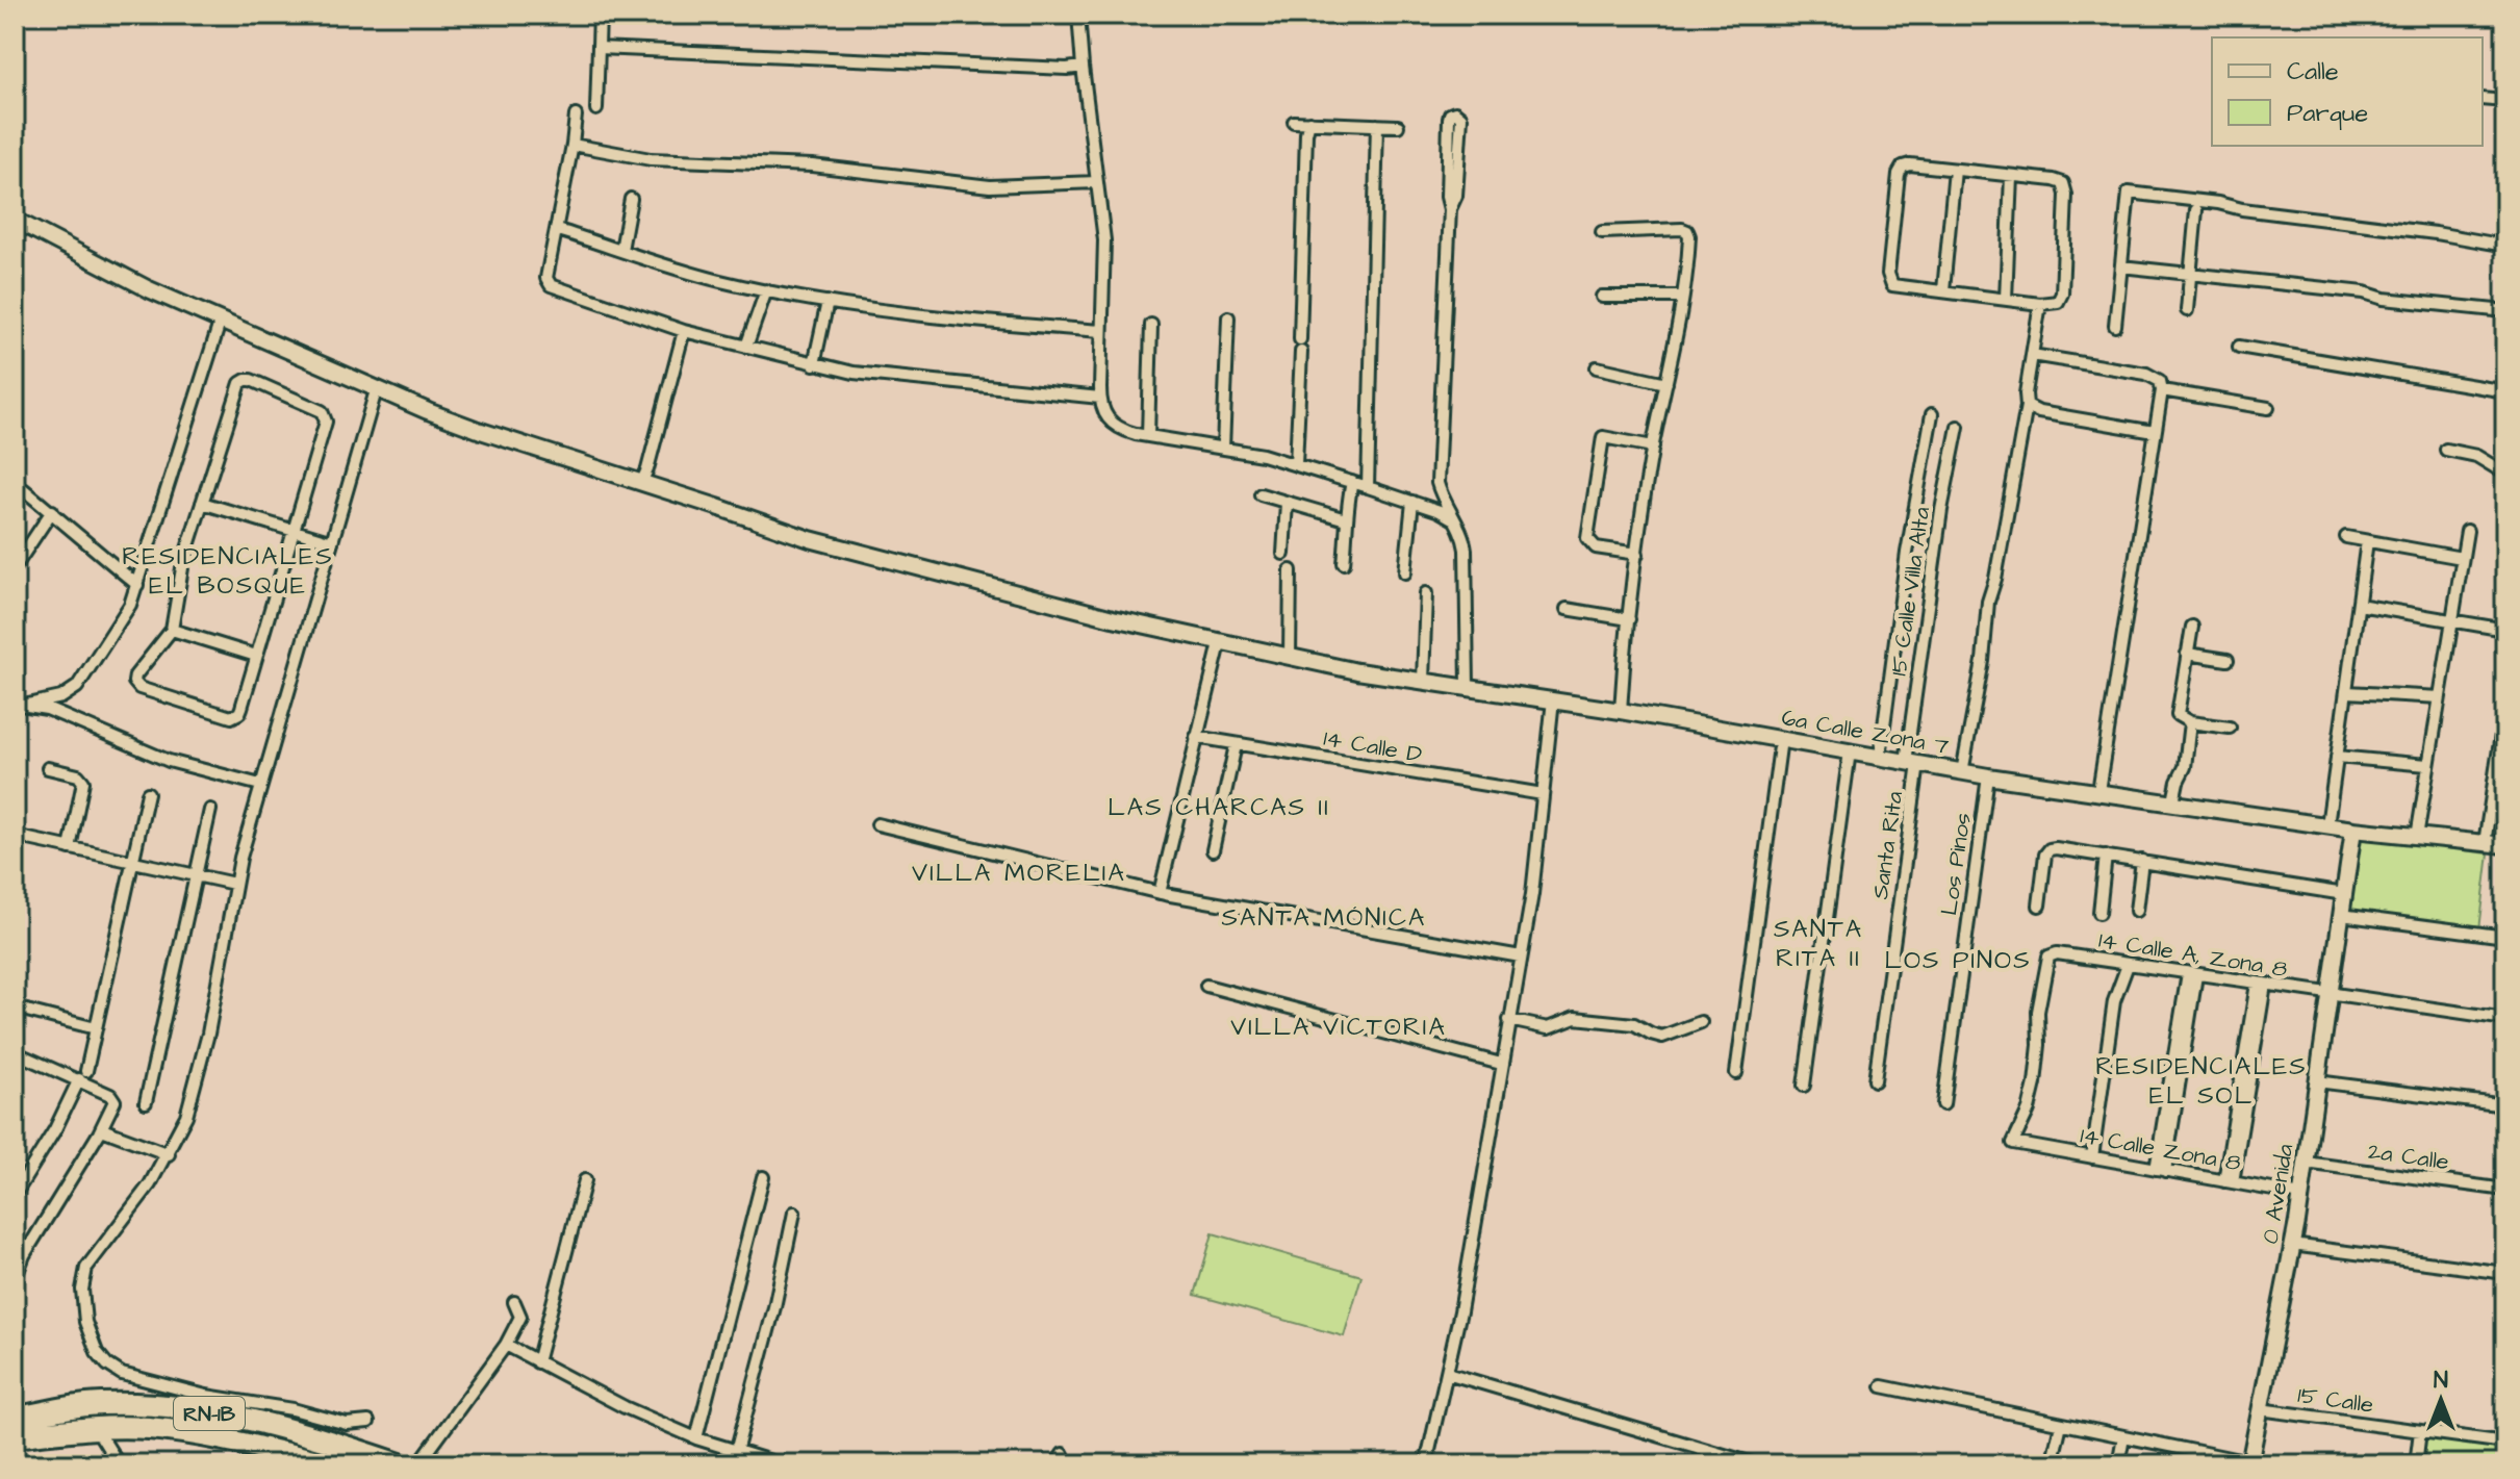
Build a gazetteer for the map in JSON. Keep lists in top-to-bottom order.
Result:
{
  "streets": {
    "highway": ["RN-1B"],
    "street": [
      "15 Calle Villa Alta",
      "6a Calle Zona 7",
      "14 Calle D",
      "Santa Rita",
      "Los Pinos",
      "14 Calle A, Zona 8",
      "14 Calle Zona 8",
      "2a Calle",
      "0 Avenida",
      "15 Calle"
    ]
  },
  "crossings": [
    ["15 Calle Villa Alta", "6a Calle Zona 7"],
    ["15 Calle Villa Alta", "Santa Rita"],
    ["6a Calle Zona 7", "Santa Rita"],
    ["6a Calle Zona 7", "Los Pinos"],
    ["6a Calle Zona 7", "0 Avenida"],
    ["14 Calle A, Zona 8", "14 Calle Zona 8"],
    ["14 Calle A, Zona 8", "0 Avenida"],
    ["14 Calle Zona 8", "0 Avenida"],
    ["2a Calle", "0 Avenida"],
    ["0 Avenida", "15 Calle"]
  ],
  "districts": [
    "RESIDENCIALES EL BOSQUE",
    "LAS CHARCAS II",
    "VILLA MORELIA",
    "SANTA MÓNICA",
    "SANTA RITA II",
    "LOS PINOS",
    "VILLA VICTORIA",
    "RESIDENCIALES EL SOL"
  ],
  "legend": ["Calle", "Parque"],
  "north": "top"
}
